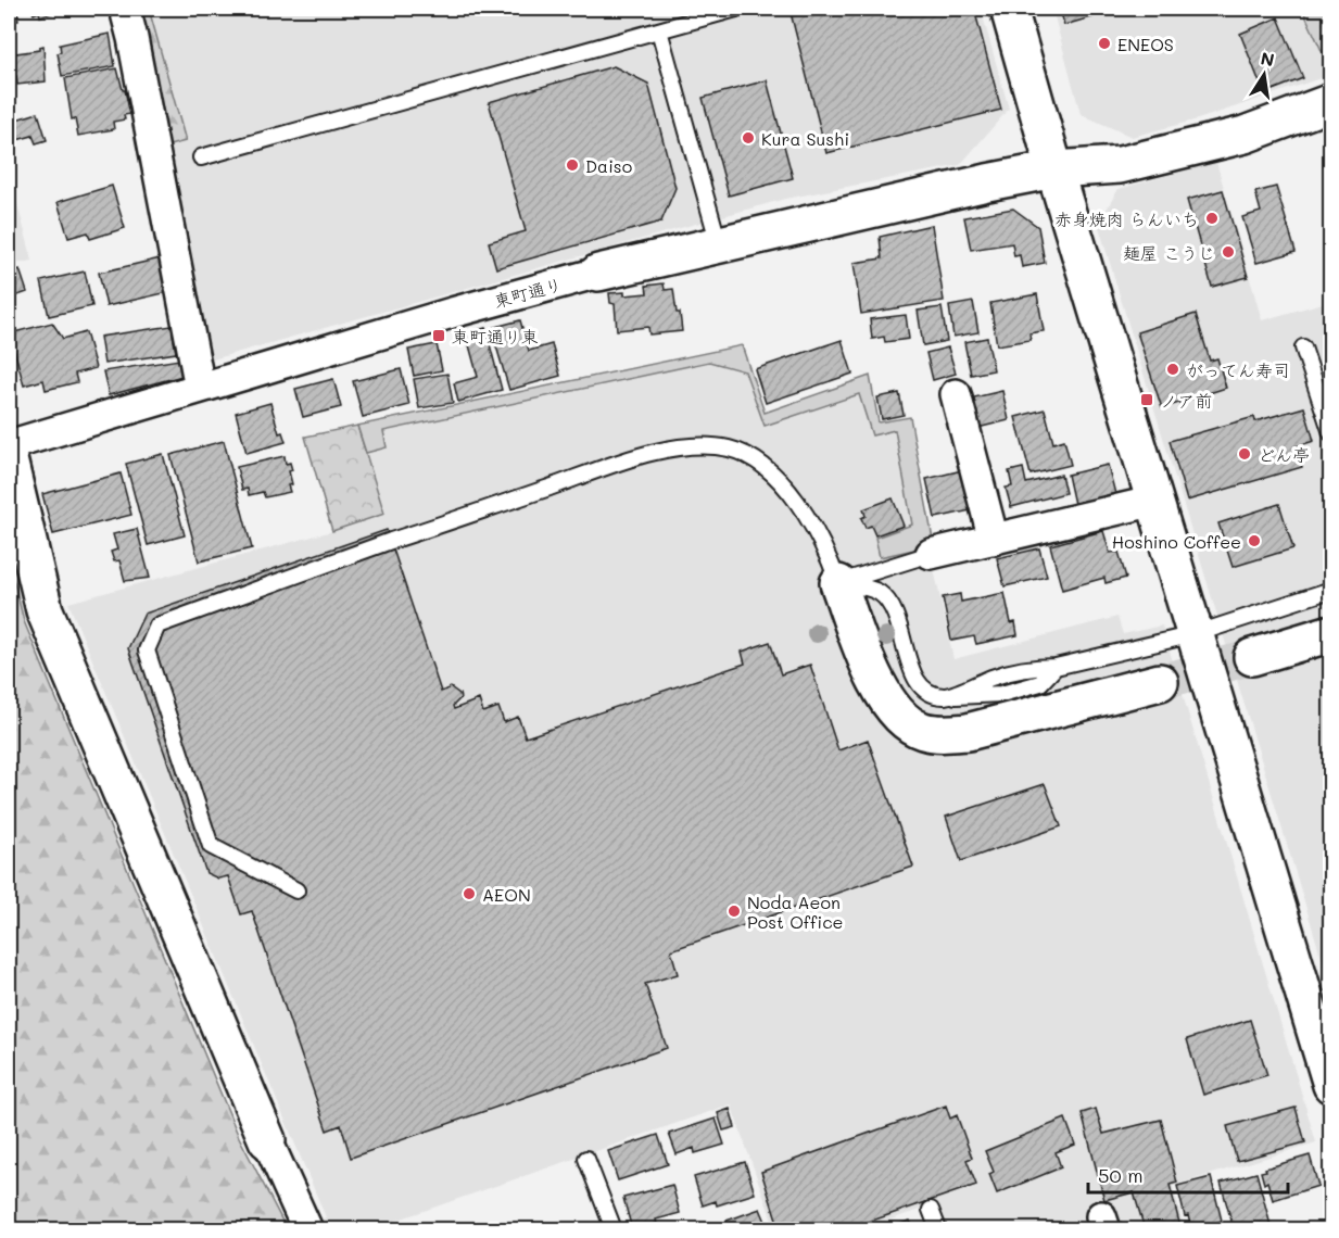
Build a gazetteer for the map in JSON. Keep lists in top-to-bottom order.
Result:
{
  "streets": {
    "street": ["東町通り"]
  },
  "places": {
    "other": [
      "ENEOS",
      "Kura Sushi",
      "Daiso",
      "赤身焼肉 らんいち",
      "麺屋 こうじ",
      "がってん寿司",
      "どん亭",
      "Hoshino Coffee",
      "AEON",
      "Noda Aeon Post Office"
    ],
    "transit": ["東町通り東", "ノア前"]
  },
  "scale_bar": "50 m",
  "north": "top"
}
